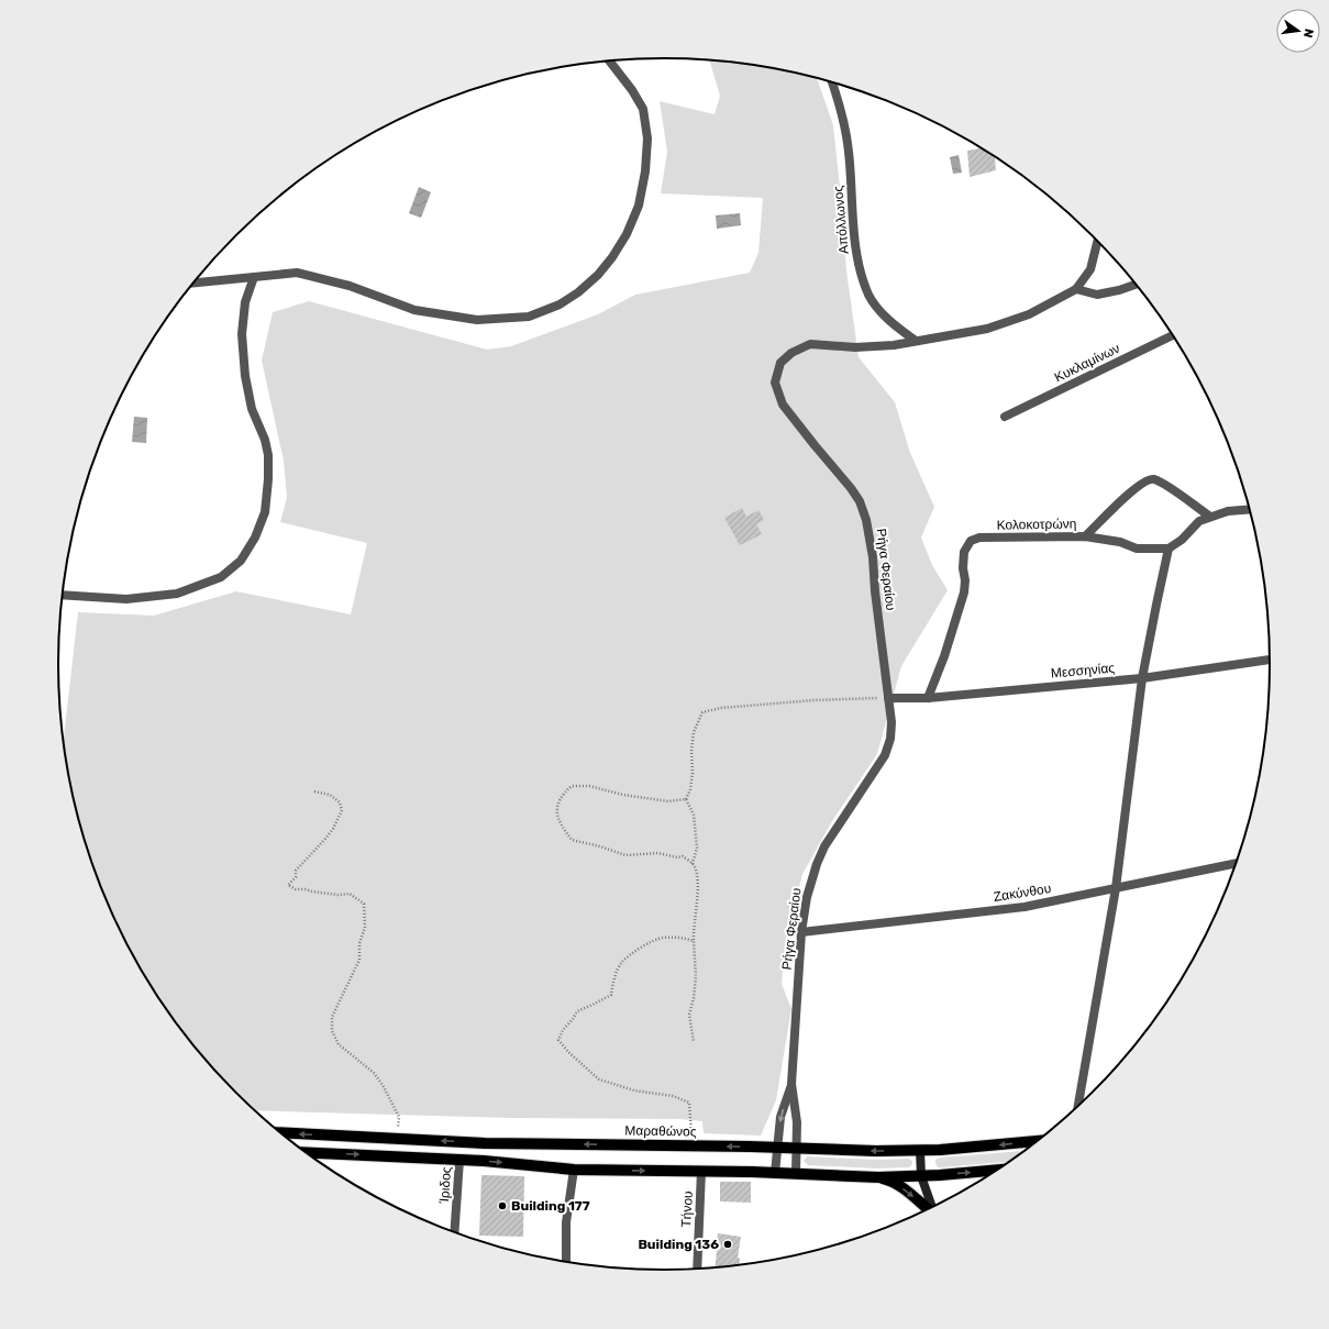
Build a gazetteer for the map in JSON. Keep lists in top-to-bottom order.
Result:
{
  "streets": {
    "main road": ["Μαραθώνος"],
    "street": [
      "Απόλλωνος",
      "Κυκλαμίνων",
      "Κολοκοτρώνη",
      "Ρήγα Φεραίου",
      "Μεσσηνίας",
      "Ζακύνθου",
      "Ίριδος",
      "Τήνου"
    ]
  },
  "crossings": [
    ["Απόλλωνος", "Ρήγα Φεραίου"],
    ["Κολοκοτρώνη", "Μεσσηνίας"],
    ["Ρήγα Φεραίου", "Μεσσηνίας"],
    ["Ρήγα Φεραίου", "Ζακύνθου"]
  ],
  "places": ["Building 177", "Building 136"],
  "north": "right"
}
